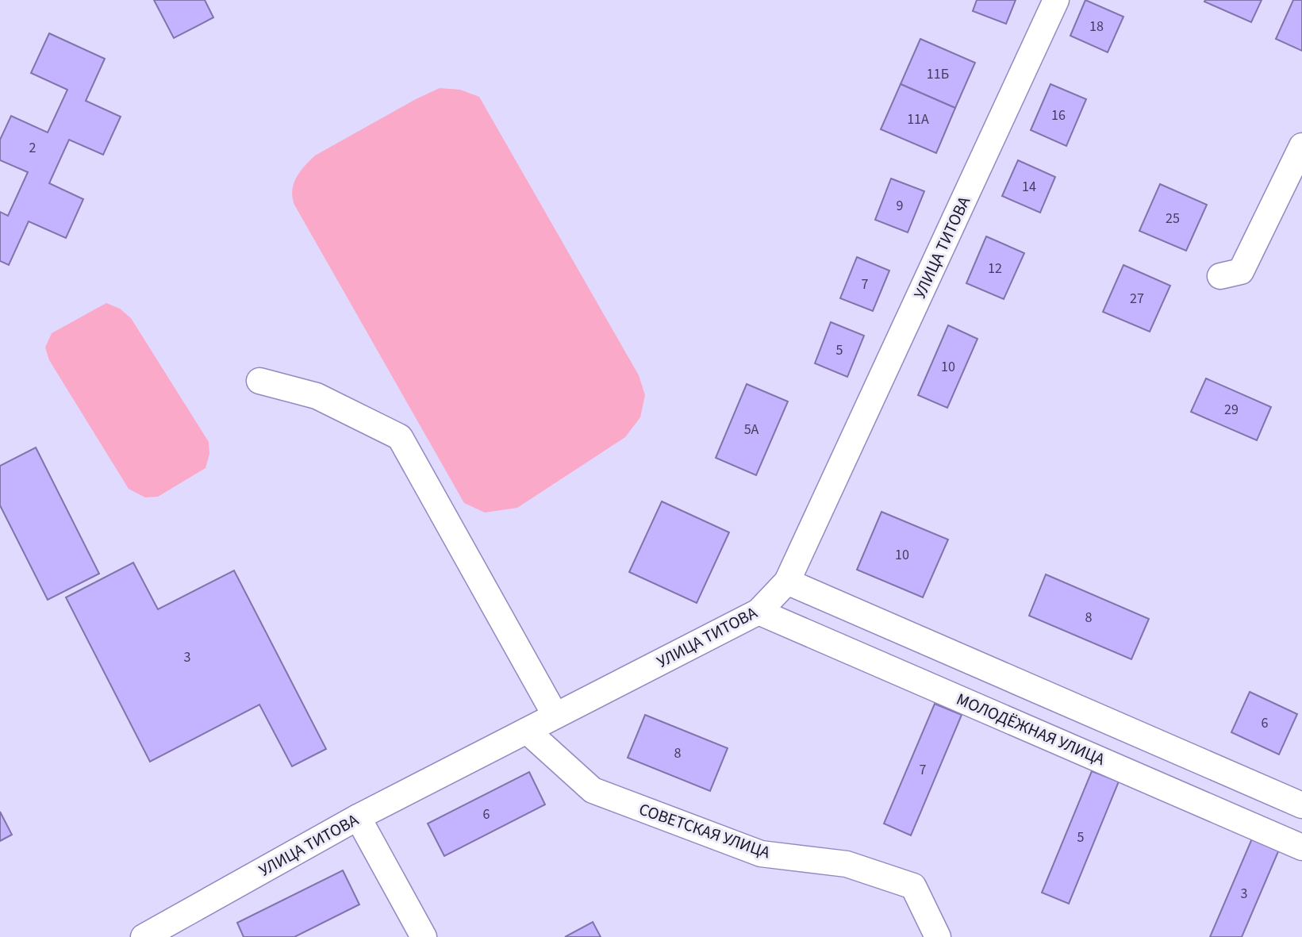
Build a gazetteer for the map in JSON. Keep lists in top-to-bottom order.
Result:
{
  "streets": {
    "street": ["УЛИЦА ТИТОВА", "МОЛОДЁЖНАЯ УЛИЦА", "СОВЕТСКАЯ УЛИЦА"]
  },
  "crossings": [
    ["УЛИЦА ТИТОВА", "МОЛОДЁЖНАЯ УЛИЦА"],
    ["УЛИЦА ТИТОВА", "СОВЕТСКАЯ УЛИЦА"]
  ],
  "house_numbers": [
    "18",
    "11Б",
    "16",
    "11А",
    "2",
    "14",
    "9",
    "25",
    "12",
    "7",
    "27",
    "5",
    "10",
    "29",
    "5А",
    "10",
    "8",
    "3",
    "6",
    "8",
    "7",
    "6",
    "5",
    "3"
  ]
}
